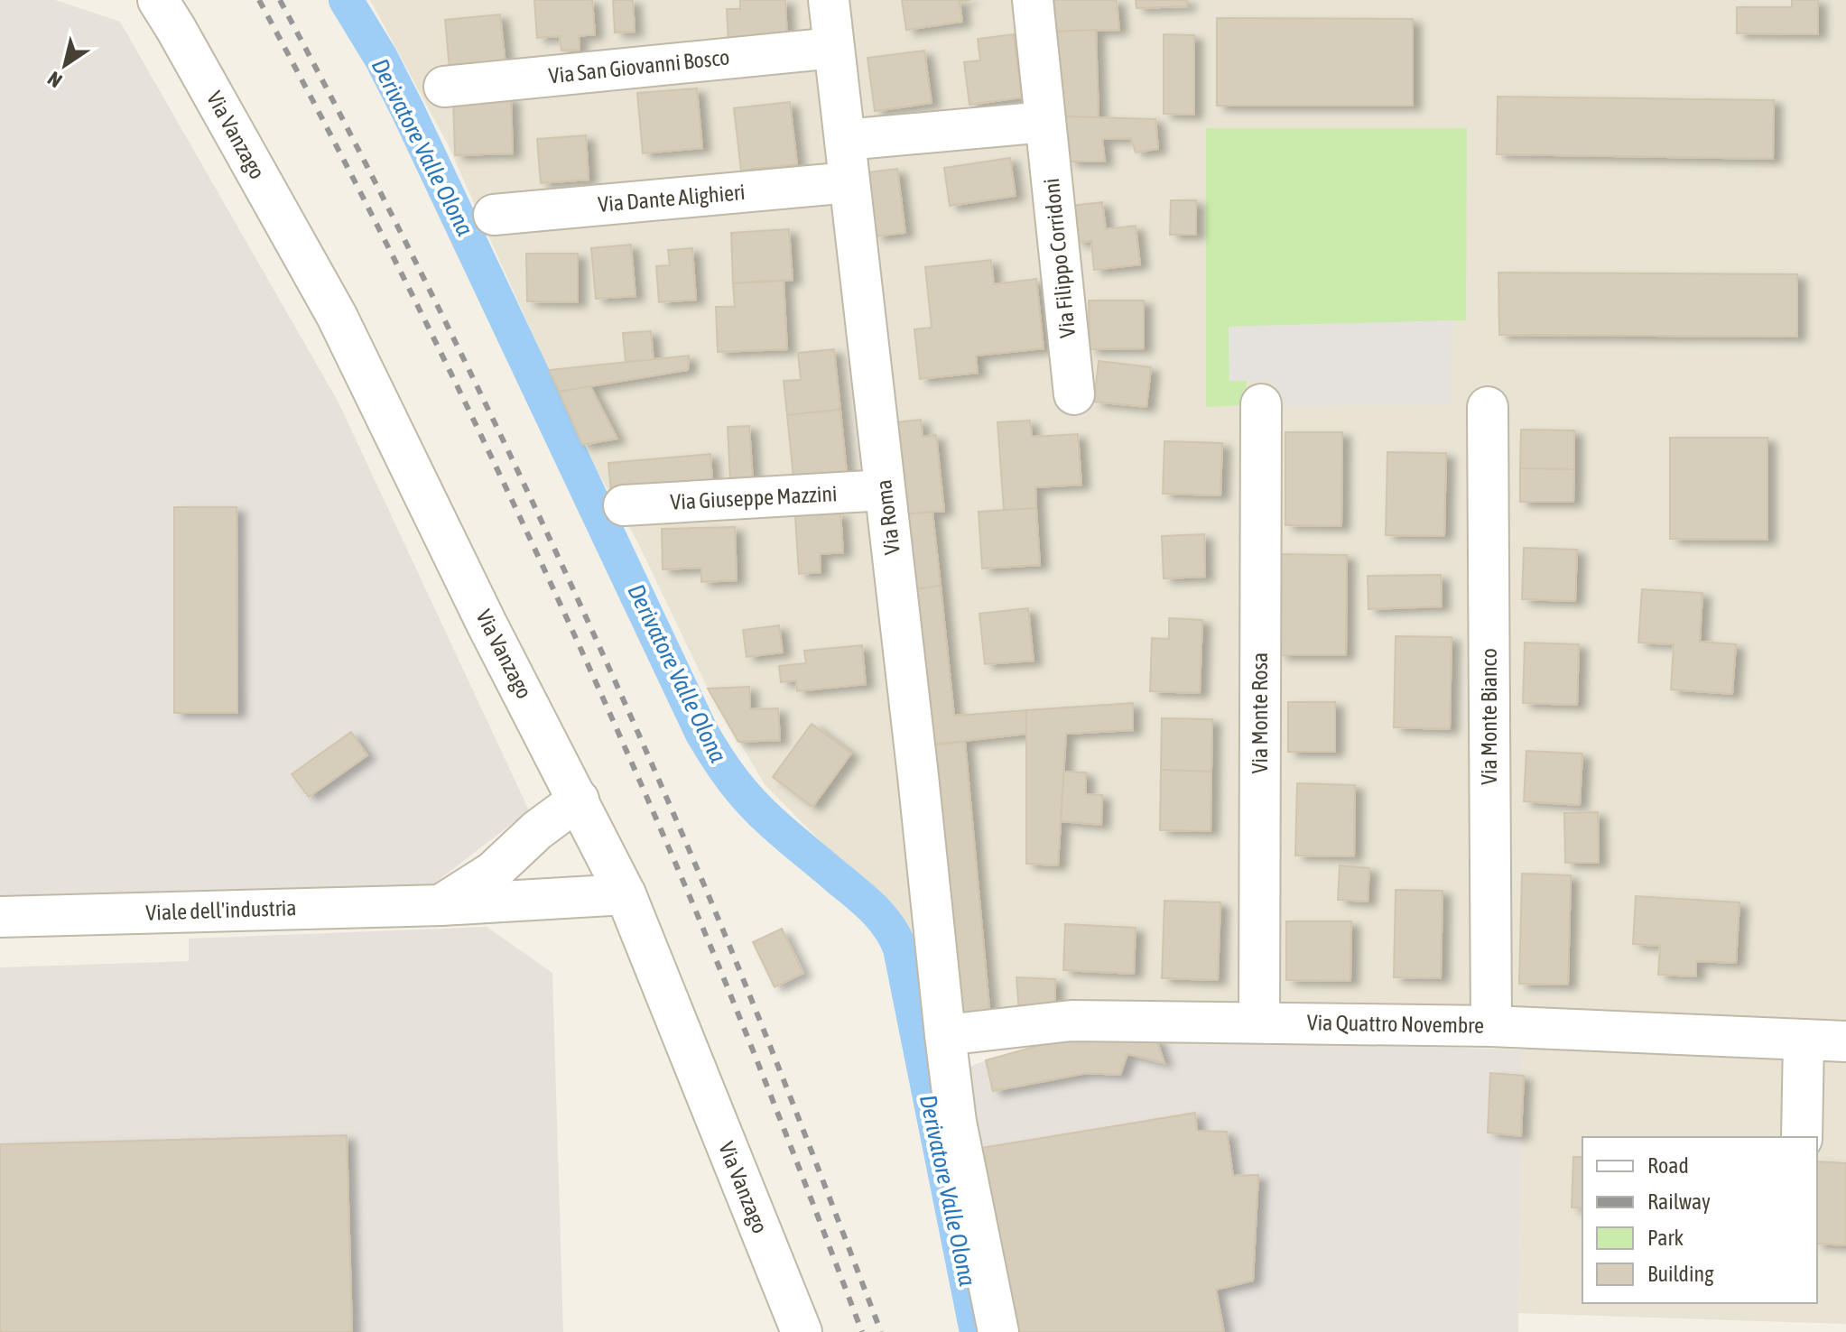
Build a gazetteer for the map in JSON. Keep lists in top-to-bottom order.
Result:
{
  "streets": {
    "street": [
      "Via San Giovanni Bosco",
      "Via Vanzago",
      "Via Dante Alighieri",
      "Via Filippo Corridoni",
      "Via Giuseppe Mazzini",
      "Via Roma",
      "Via Monte Rosa",
      "Via Monte Bianco",
      "Viale dell'industria",
      "Via Quattro Novembre"
    ]
  },
  "crossings": [
    ["Via San Giovanni Bosco", "Via Roma"],
    ["Via Vanzago", "Viale dell'industria"],
    ["Via Dante Alighieri", "Via Roma"],
    ["Via Giuseppe Mazzini", "Via Roma"],
    ["Via Roma", "Via Quattro Novembre"],
    ["Via Monte Rosa", "Via Quattro Novembre"],
    ["Via Monte Bianco", "Via Quattro Novembre"]
  ],
  "water": ["Derivatore Valle Olona"],
  "legend": [
    "Road",
    "Railway",
    "Park",
    "Building"
  ],
  "north": "bottom left"
}
